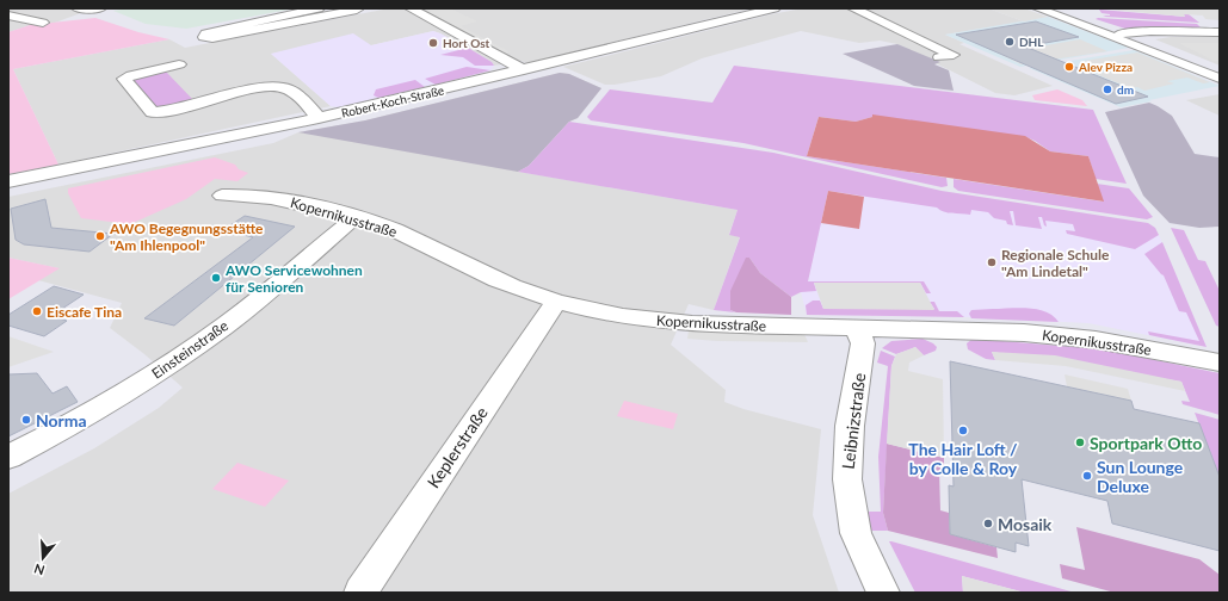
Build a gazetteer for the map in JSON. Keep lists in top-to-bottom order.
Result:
{
  "streets": {
    "street": [
      "Robert-Koch-Straße",
      "Kopernikusstraße",
      "Einsteinstraße",
      "Leibnizstraße",
      "Keplerstraße"
    ]
  },
  "crossings": [
    ["Kopernikusstraße", "Einsteinstraße"],
    ["Kopernikusstraße", "Leibnizstraße"],
    ["Kopernikusstraße", "Keplerstraße"]
  ],
  "places": [
    "DHL",
    "Hort Ost",
    "Alev Pizza",
    "dm",
    "AWO Begegnungsstätte \"Am Ihlenpool\"",
    "Regionale Schule \"Am Lindetal\"",
    "AWO Servicewohnen für Senioren",
    "Eiscafe Tina",
    "Norma",
    "The Hair Loft / by Colle & Roy",
    "Sportpark Otto",
    "Sun Lounge Deluxe",
    "Mosaik"
  ],
  "north": "bottom"
}
